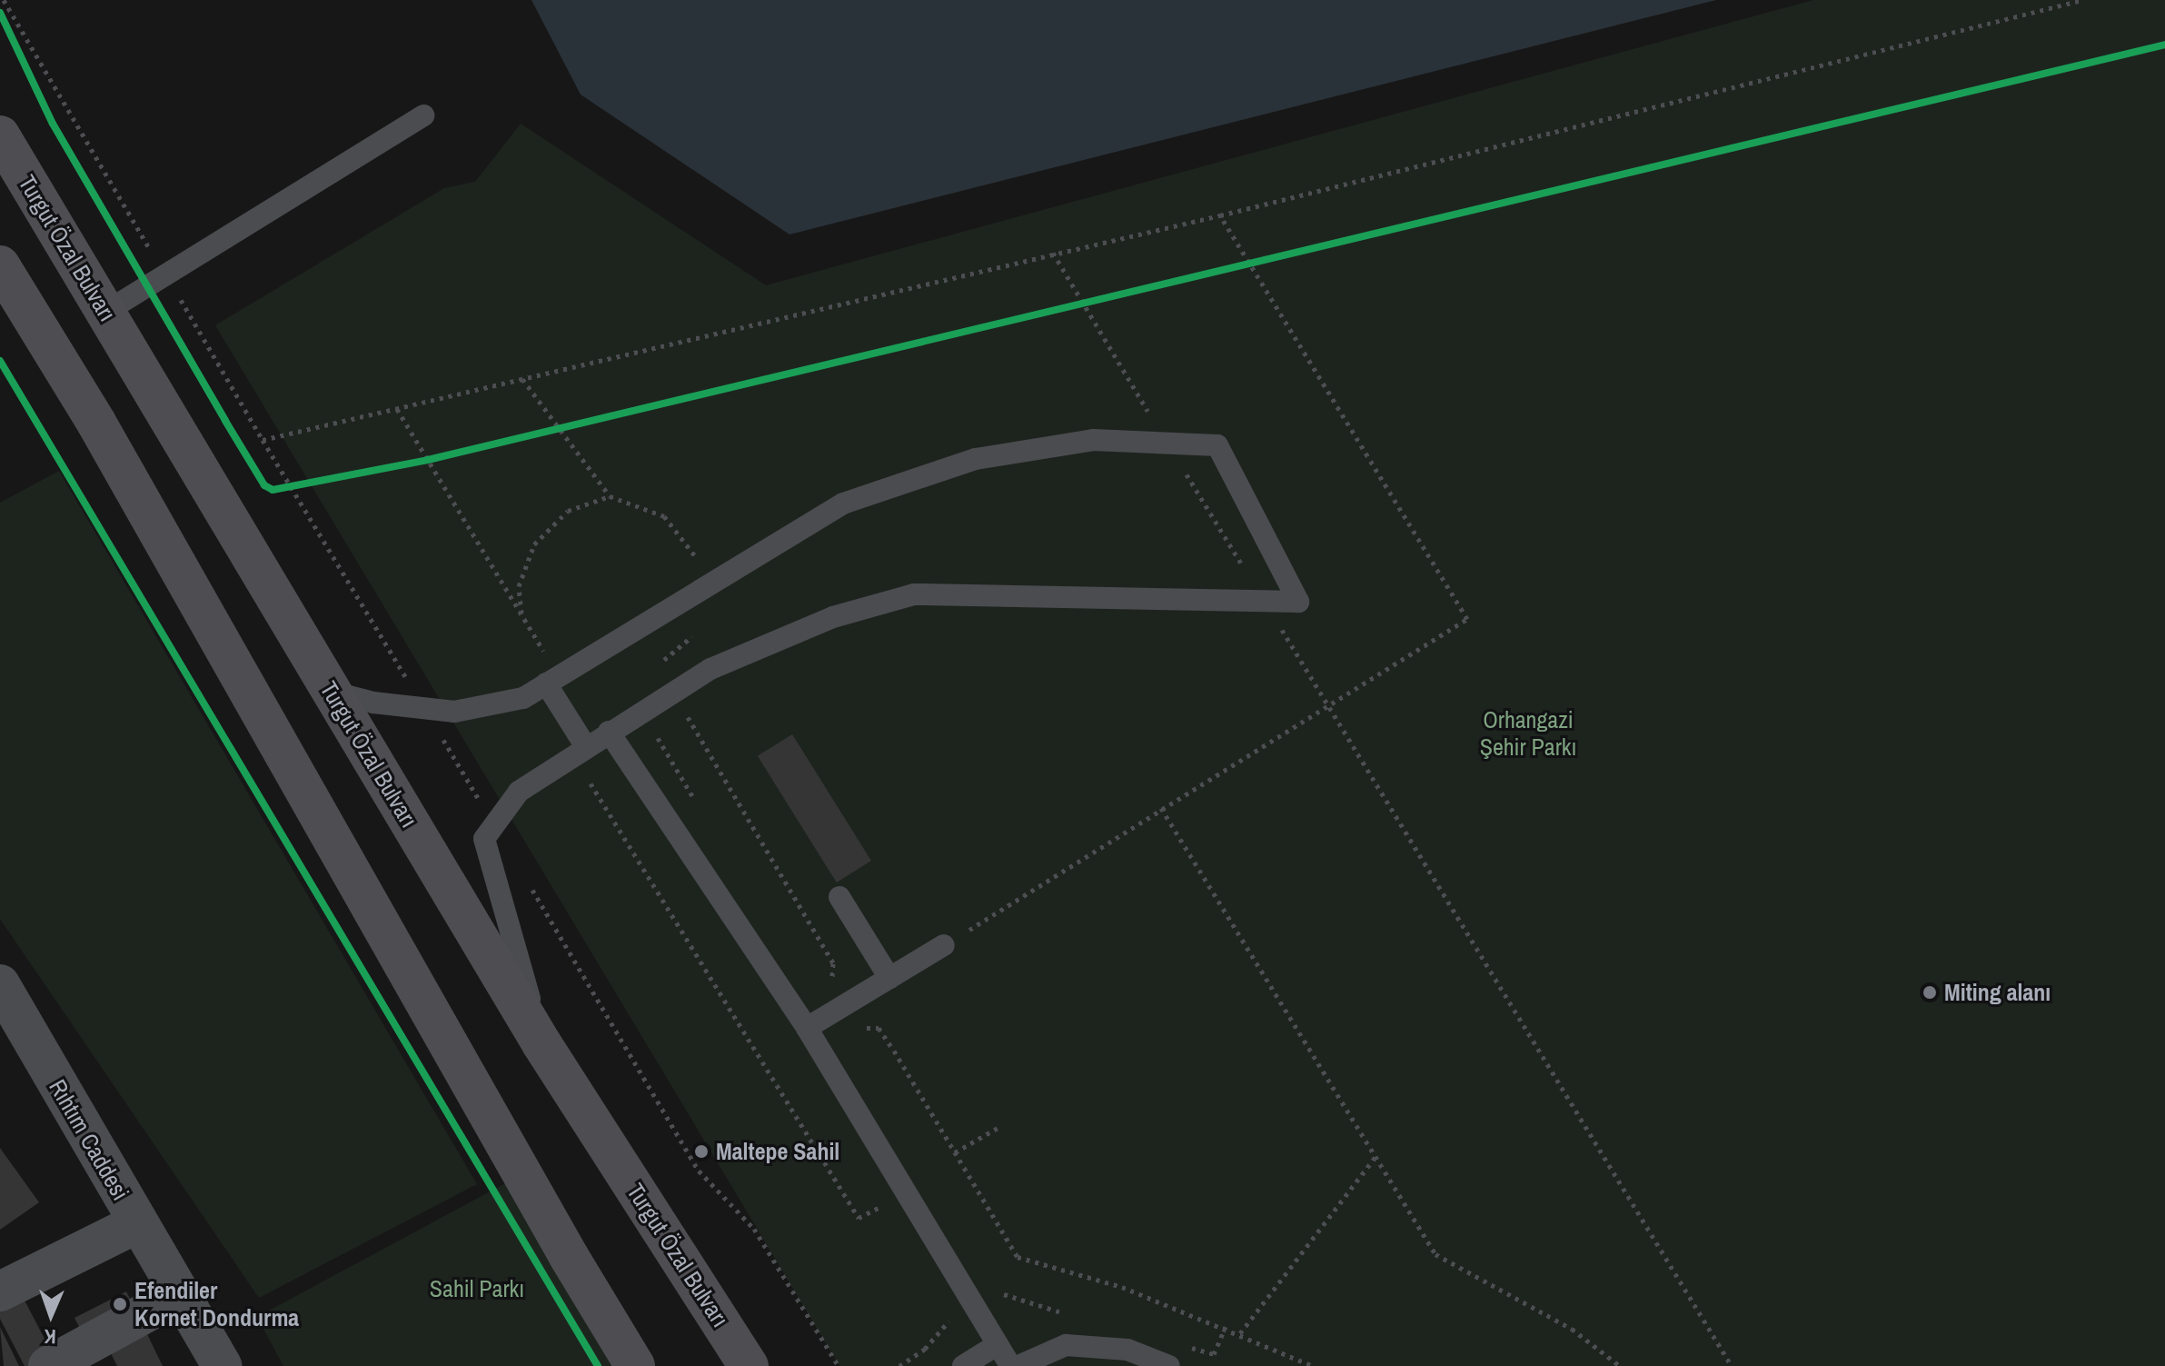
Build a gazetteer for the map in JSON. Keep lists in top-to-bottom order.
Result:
{
  "streets": {
    "highway": ["Turgut Özal Bulvarı"],
    "street": ["Rıhtım Caddesi"]
  },
  "parks": ["Orhangazi Şehir Parkı", "Sahil Parkı"],
  "places": ["Miting alanı", "Maltepe Sahil", "Efendiler Kornet Dondurma"],
  "north": "bottom"
}
